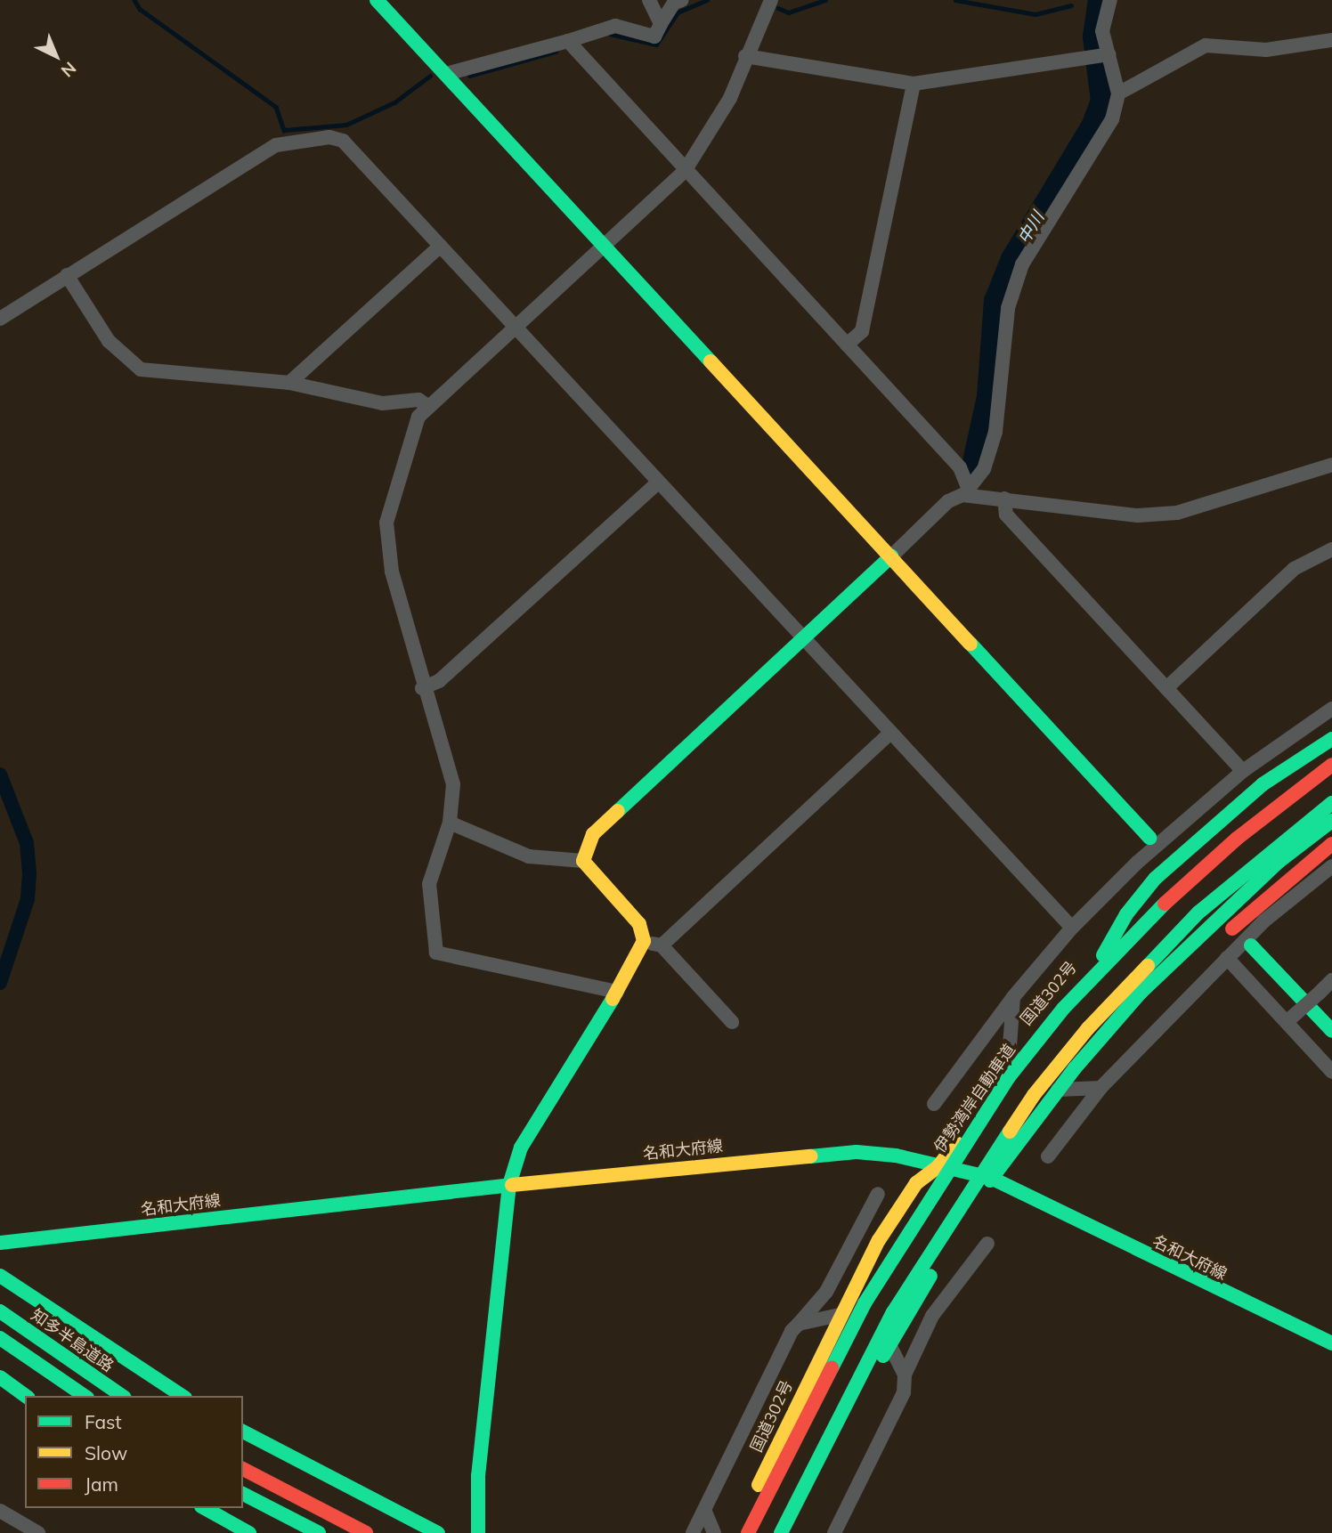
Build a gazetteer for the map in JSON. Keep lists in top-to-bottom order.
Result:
{
  "streets": {
    "main road": [
      "国道302号",
      "伊勢湾岸自動車道",
      "名和大府線",
      "知多半島道路"
    ]
  },
  "crossings": [
    ["国道302号", "伊勢湾岸自動車道"],
    ["国道302号", "名和大府線"]
  ],
  "water": ["中川"],
  "legend": ["Fast", "Slow", "Jam"],
  "north": "bottom right"
}
